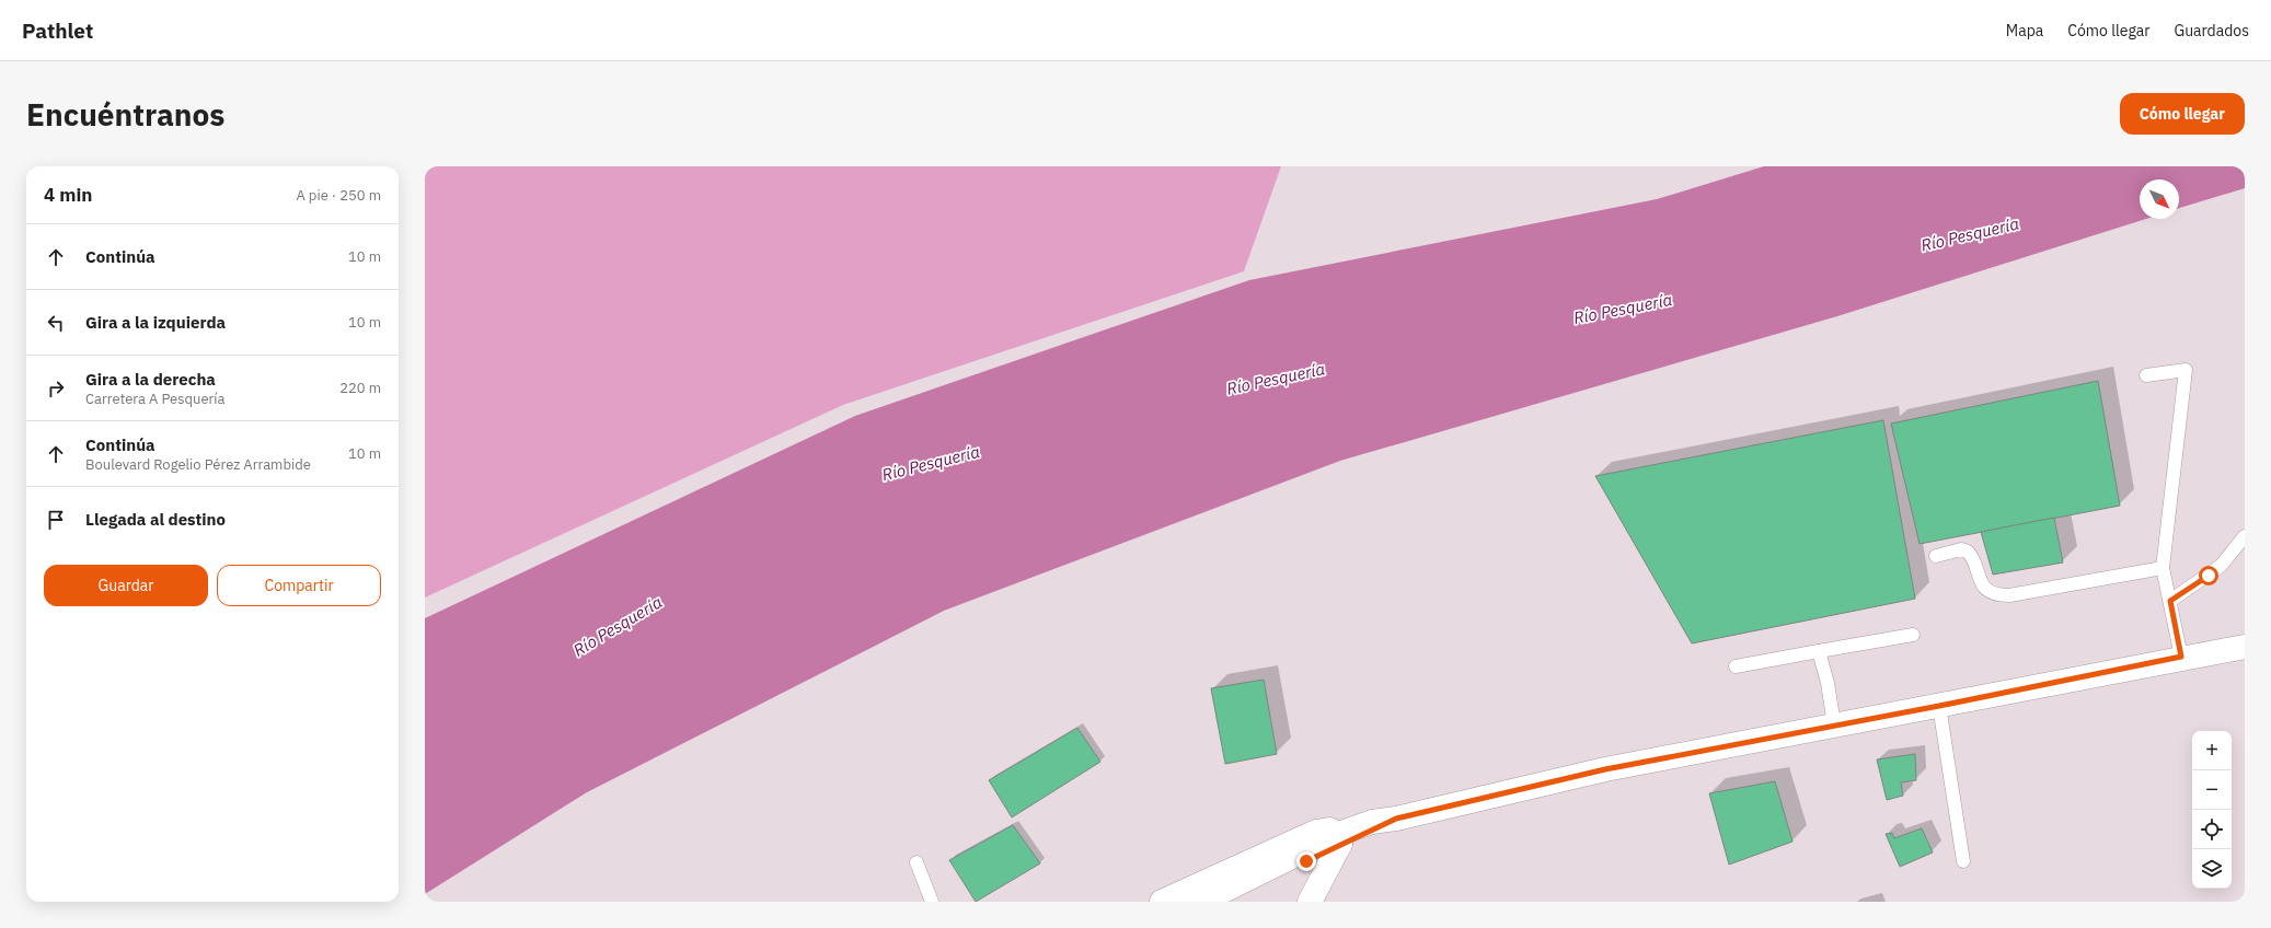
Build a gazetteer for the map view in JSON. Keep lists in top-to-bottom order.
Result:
{
  "water": ["Río Pesquería"],
  "north": "bottom right",
  "page": {
    "header": "Pathlet",
    "nav": ["Mapa", "Cómo llegar", "Guardados"],
    "buttons": [
      "Cómo llegar",
      ["Guardar", "Compartir"]
    ],
    "title": "Encuéntranos",
    "heading": ["4 min", "A pie · 250 m"],
    "list": [
      ["Continúa", "10 m"],
      ["Gira a la izquierda", "10 m"],
      ["Gira a la derecha", "Carretera A Pesquería", "220 m"],
      ["Continúa", "Boulevard Rogelio Pérez Arrambide", "10 m"],
      "Llegada al destino"
    ],
    "map_buttons": ["+", "−"]
  }
}
